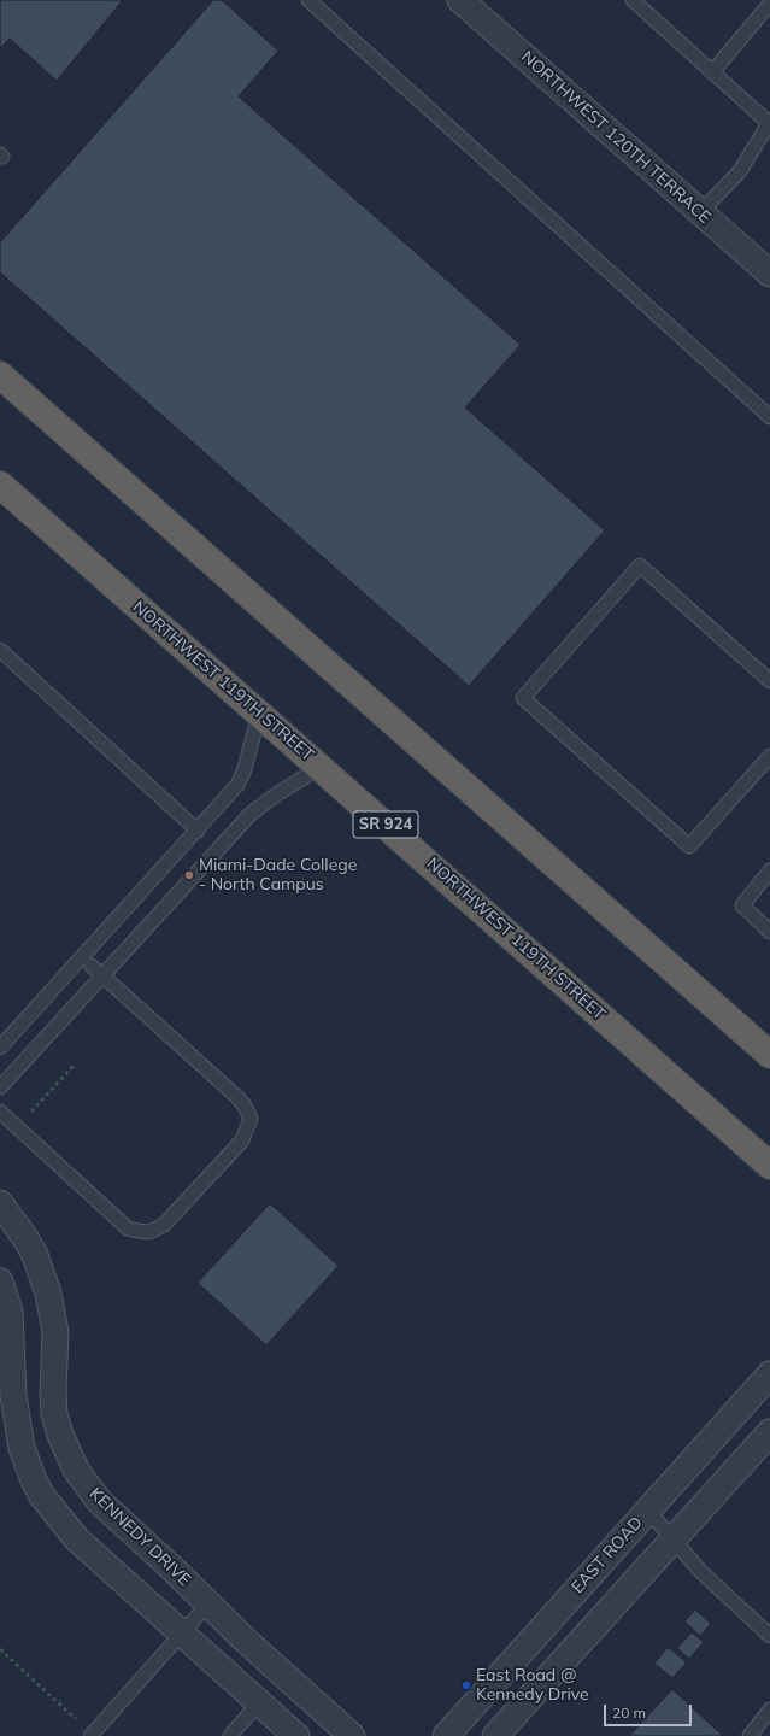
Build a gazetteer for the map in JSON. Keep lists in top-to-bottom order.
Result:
{
  "streets": {
    "highway": ["NORTHWEST 119TH STREET", "SR 924"],
    "street": ["NORTHWEST 120TH TERRACE", "KENNEDY DRIVE", "EAST ROAD"]
  },
  "places": ["Miami-Dade College - North Campus", "East Road @ Kennedy Drive"],
  "scale_bar": "20 m"
}
